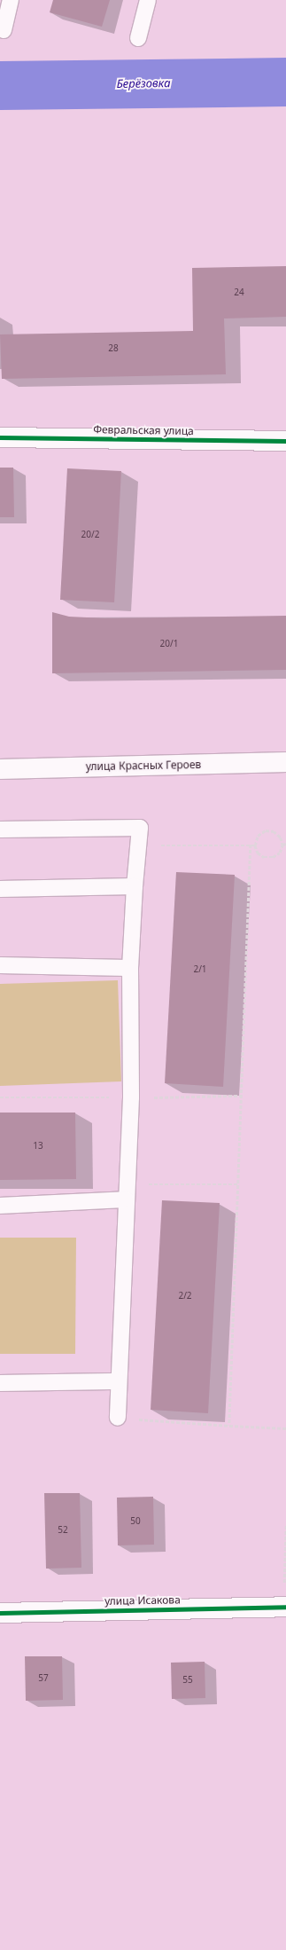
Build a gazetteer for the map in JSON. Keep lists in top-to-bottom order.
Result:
{
  "streets": {
    "street": ["Февральская улица", "улица Красных Героев", "улица Исакова"]
  },
  "water": ["Берёзовка"],
  "house_numbers": [
    "24",
    "28",
    "20/2",
    "20/1",
    "2/1",
    "13",
    "2/2",
    "50",
    "52",
    "57",
    "55"
  ]
}
